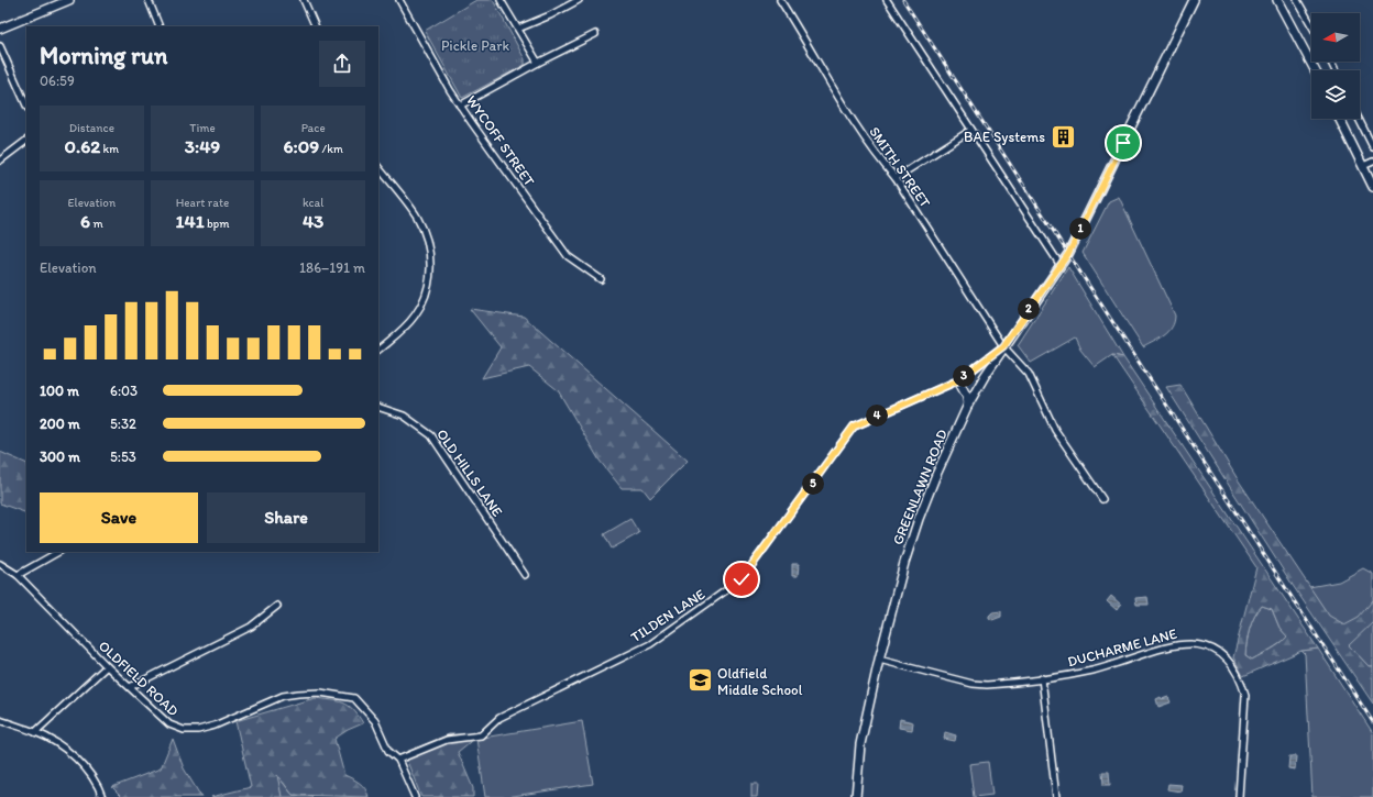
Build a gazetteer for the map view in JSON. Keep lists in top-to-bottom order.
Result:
{
  "streets": {
    "main road": ["GREENLAWN ROAD"],
    "street": [
      "WYCOFF STREET",
      "SMITH STREET",
      "OLD HILLS LANE",
      "TILDEN LANE",
      "DUCHARME LANE",
      "OLDFIELD ROAD"
    ]
  },
  "crossings": [
    ["SMITH STREET", "GREENLAWN ROAD"],
    ["SMITH STREET", "TILDEN LANE"],
    ["GREENLAWN ROAD", "TILDEN LANE"],
    ["GREENLAWN ROAD", "DUCHARME LANE"],
    ["TILDEN LANE", "OLDFIELD ROAD"]
  ],
  "parks": ["Pickle Park"],
  "places": {
    "building": ["BAE Systems"],
    "school or university": ["Oldfield Middle School"]
  },
  "north": "left",
  "page": {
    "heading": ["Morning run", "06:59"],
    "stats": [
      ["Distance", "0.62 km"],
      ["Time", "3:49"],
      ["Pace", "6:09 /km"],
      ["Elevation", "6 m"],
      ["Heart rate", "141 bpm"],
      ["kcal", "43"]
    ],
    "pins": [
      "1",
      "2",
      "3",
      "4",
      "5"
    ],
    "chart": ["Elevation", "186–191 m"],
    "list": [
      {
        "name": "100 m",
        "note": "6:03"
      },
      {
        "name": "200 m",
        "note": "5:32"
      },
      {
        "name": "300 m",
        "note": "5:53"
      }
    ],
    "buttons": ["Save", "Share"]
  }
}
